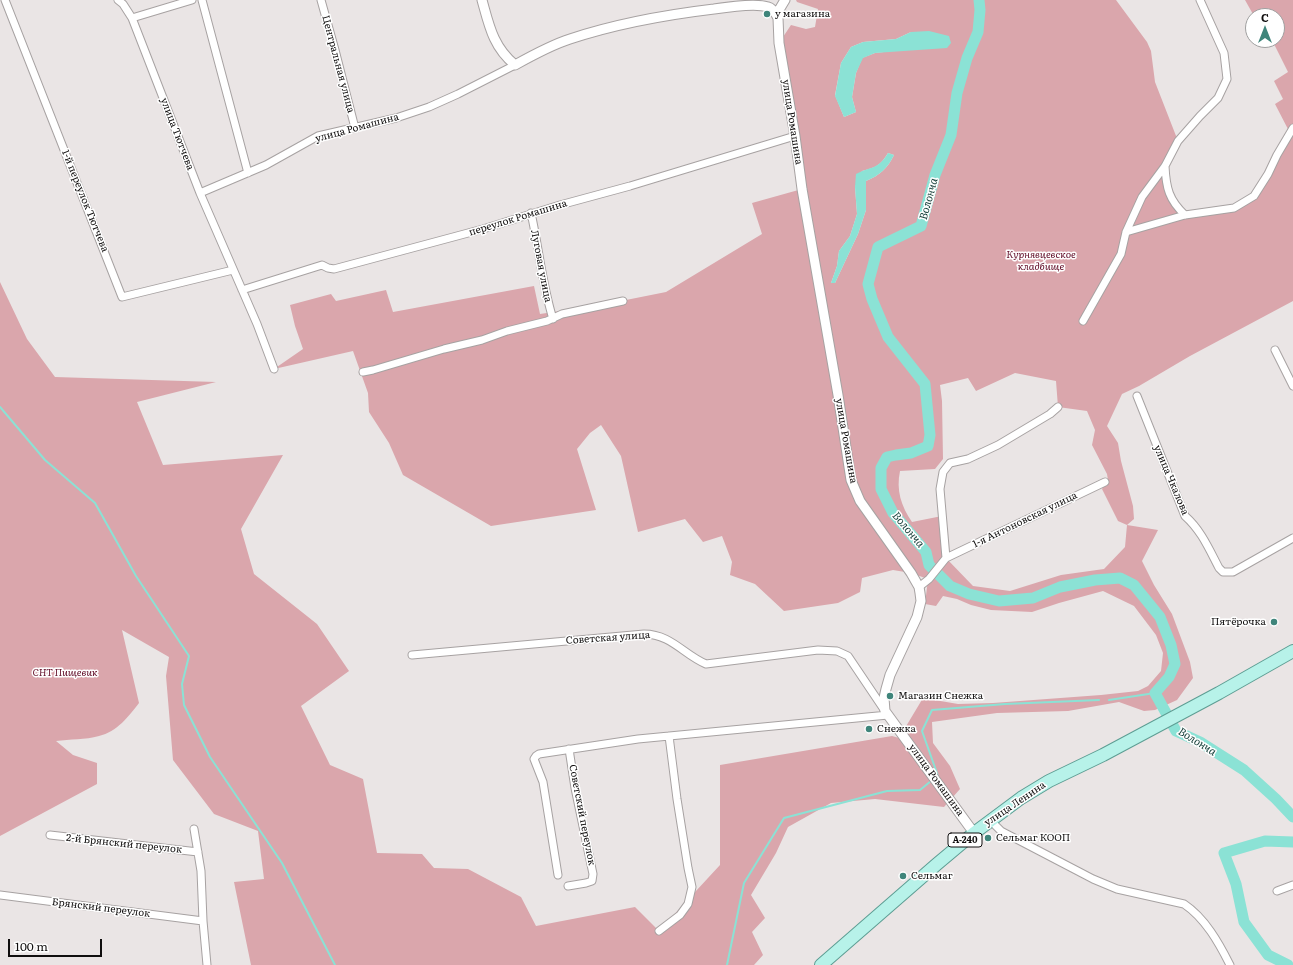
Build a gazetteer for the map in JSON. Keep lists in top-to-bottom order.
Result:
{
  "streets": {
    "main road": ["улица Ленина", "А-240"],
    "street": [
      "Центральная улица",
      "улица Ромашина",
      "улица Тютчева",
      "1-й переулок Тютчева",
      "переулок Ромашина",
      "Луговая улица",
      "улица Чкалова",
      "1-я Антоновская улица",
      "Советская улица",
      "Советский переулок",
      "2-й Брянский переулок",
      "Брянский переулок"
    ]
  },
  "crossings": [
    ["Центральная улица", "улица Ромашина"],
    ["улица Ромашина", "улица Тютчева"],
    ["улица Ромашина", "переулок Ромашина"],
    ["улица Ромашина", "Советская улица"],
    ["улица Ромашина", "улица Ленина"],
    ["улица Тютчева", "1-й переулок Тютчева"],
    ["улица Тютчева", "переулок Ромашина"],
    ["переулок Ромашина", "Луговая улица"]
  ],
  "water": ["Волонча"],
  "parks": ["Курнявцевское кладбище", "СНТ Пищевик"],
  "places": [
    "у магазина",
    "Пятёрочка",
    "Магазин Снежка",
    "Снежка",
    "Сельмаг КООП",
    "Сельмаг"
  ],
  "scale_bar": "100 m",
  "north": "top"
}
